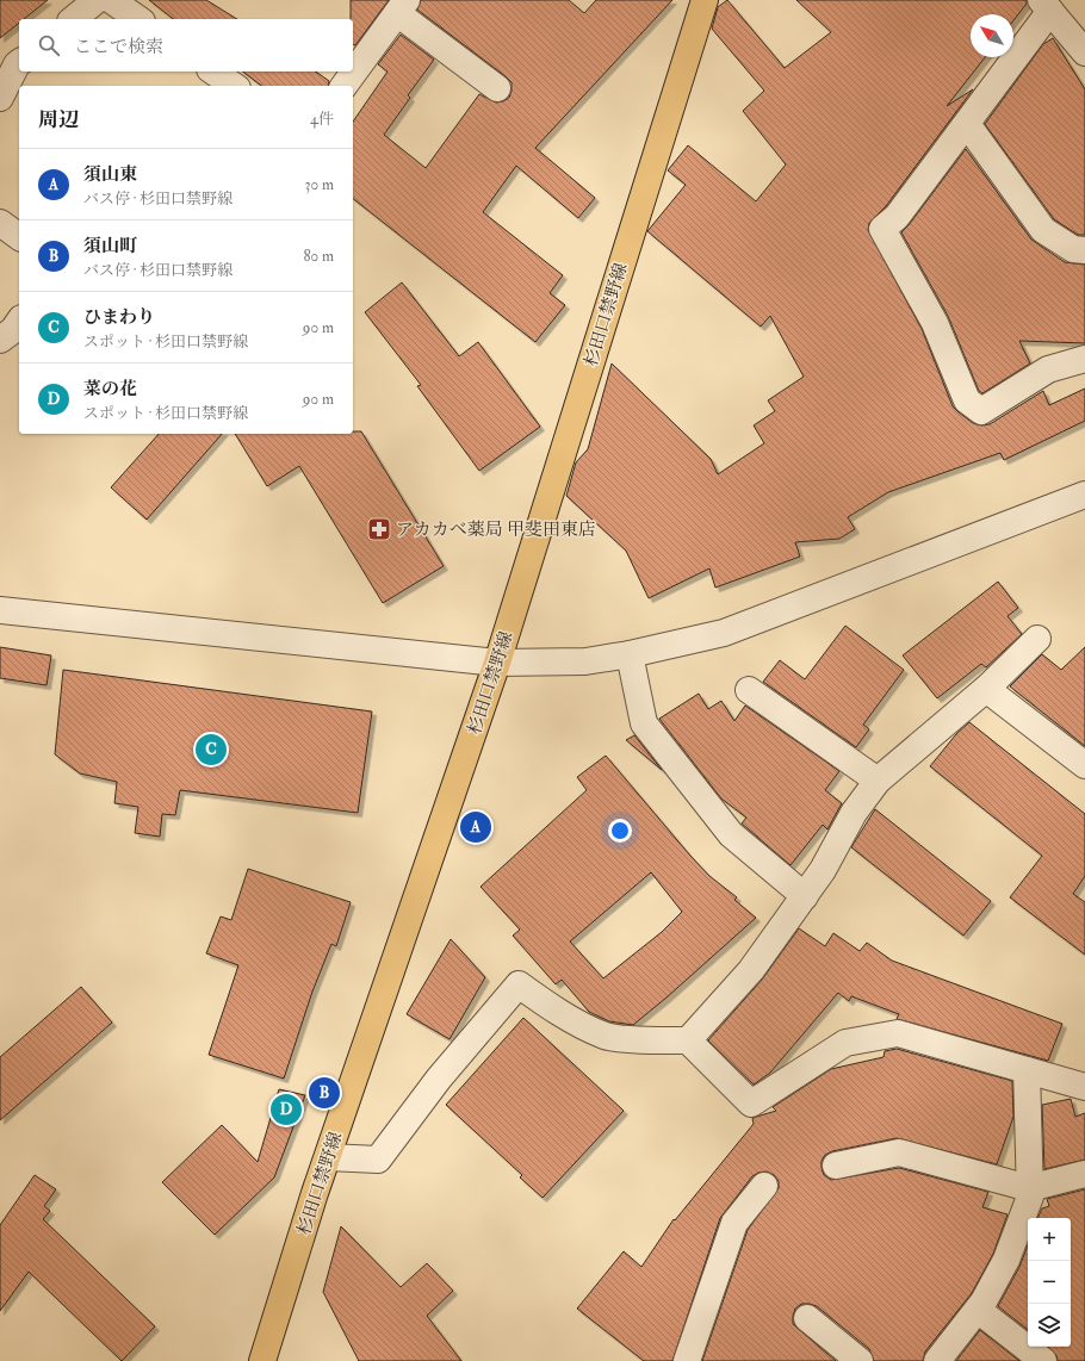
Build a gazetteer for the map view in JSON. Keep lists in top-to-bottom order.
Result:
{
  "streets": {
    "main road": ["杉田口禁野線"]
  },
  "places": {
    "pharmacy": ["アカカベ薬局 甲斐田東店"]
  },
  "north": "top left",
  "page": {
    "search": "ここで検索",
    "heading": ["周辺", "4件"],
    "list": [
      {
        "mark": "A",
        "name": "須山東",
        "note": "バス停 · 杉田口禁野線",
        "value": "30 m"
      },
      {
        "mark": "B",
        "name": "須山町",
        "note": "バス停 · 杉田口禁野線",
        "value": "80 m"
      },
      {
        "mark": "C",
        "name": "ひまわり",
        "note": "スポット · 杉田口禁野線",
        "value": "90 m"
      },
      {
        "mark": "D",
        "name": "菜の花",
        "note": "スポット · 杉田口禁野線",
        "value": "90 m"
      }
    ],
    "pins": [
      "C",
      "A",
      "B",
      "D"
    ],
    "map_buttons": ["+", "−"]
  }
}
